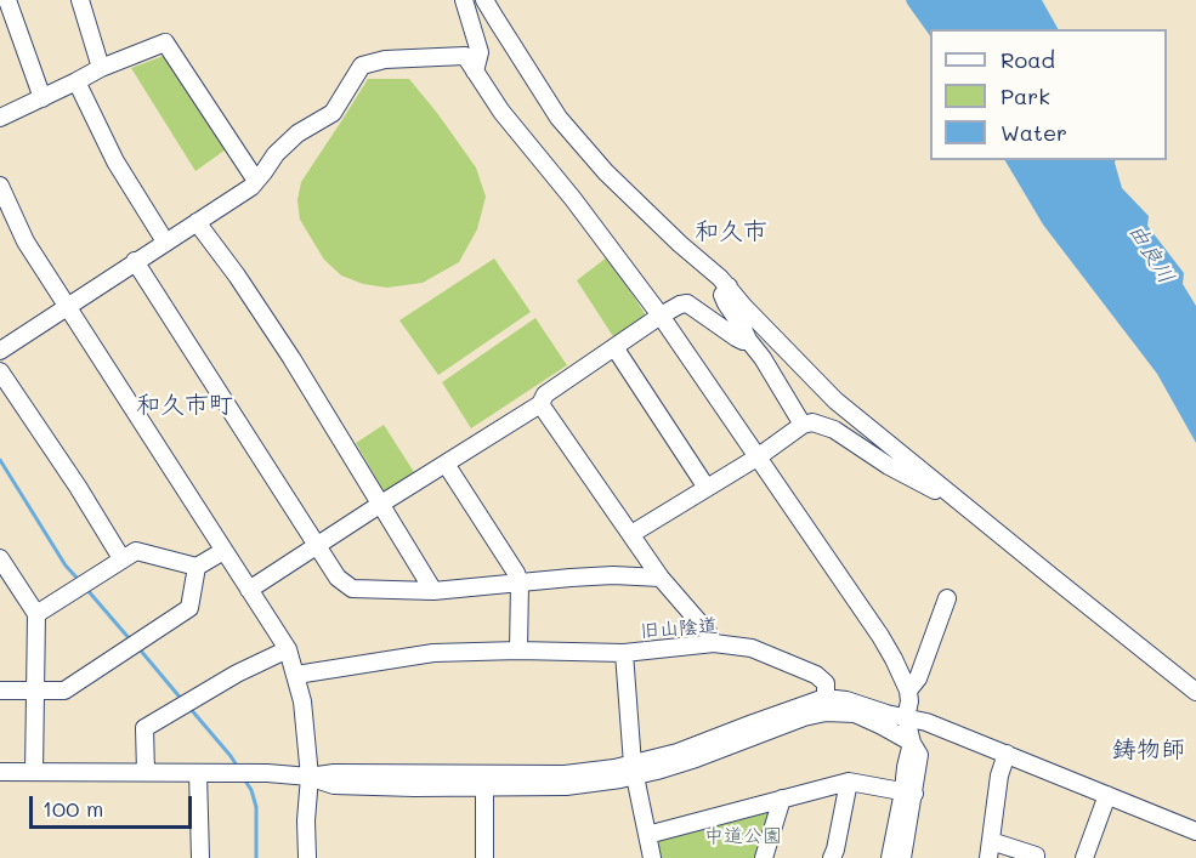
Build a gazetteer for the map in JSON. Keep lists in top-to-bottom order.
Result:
{
  "streets": {
    "street": ["旧山陰道"]
  },
  "districts": ["和久市", "和久市町", "鋳物師"],
  "water": ["由良川"],
  "parks": ["中道公園"],
  "legend": ["Road", "Park", "Water"],
  "scale_bar": "100 m"
}
